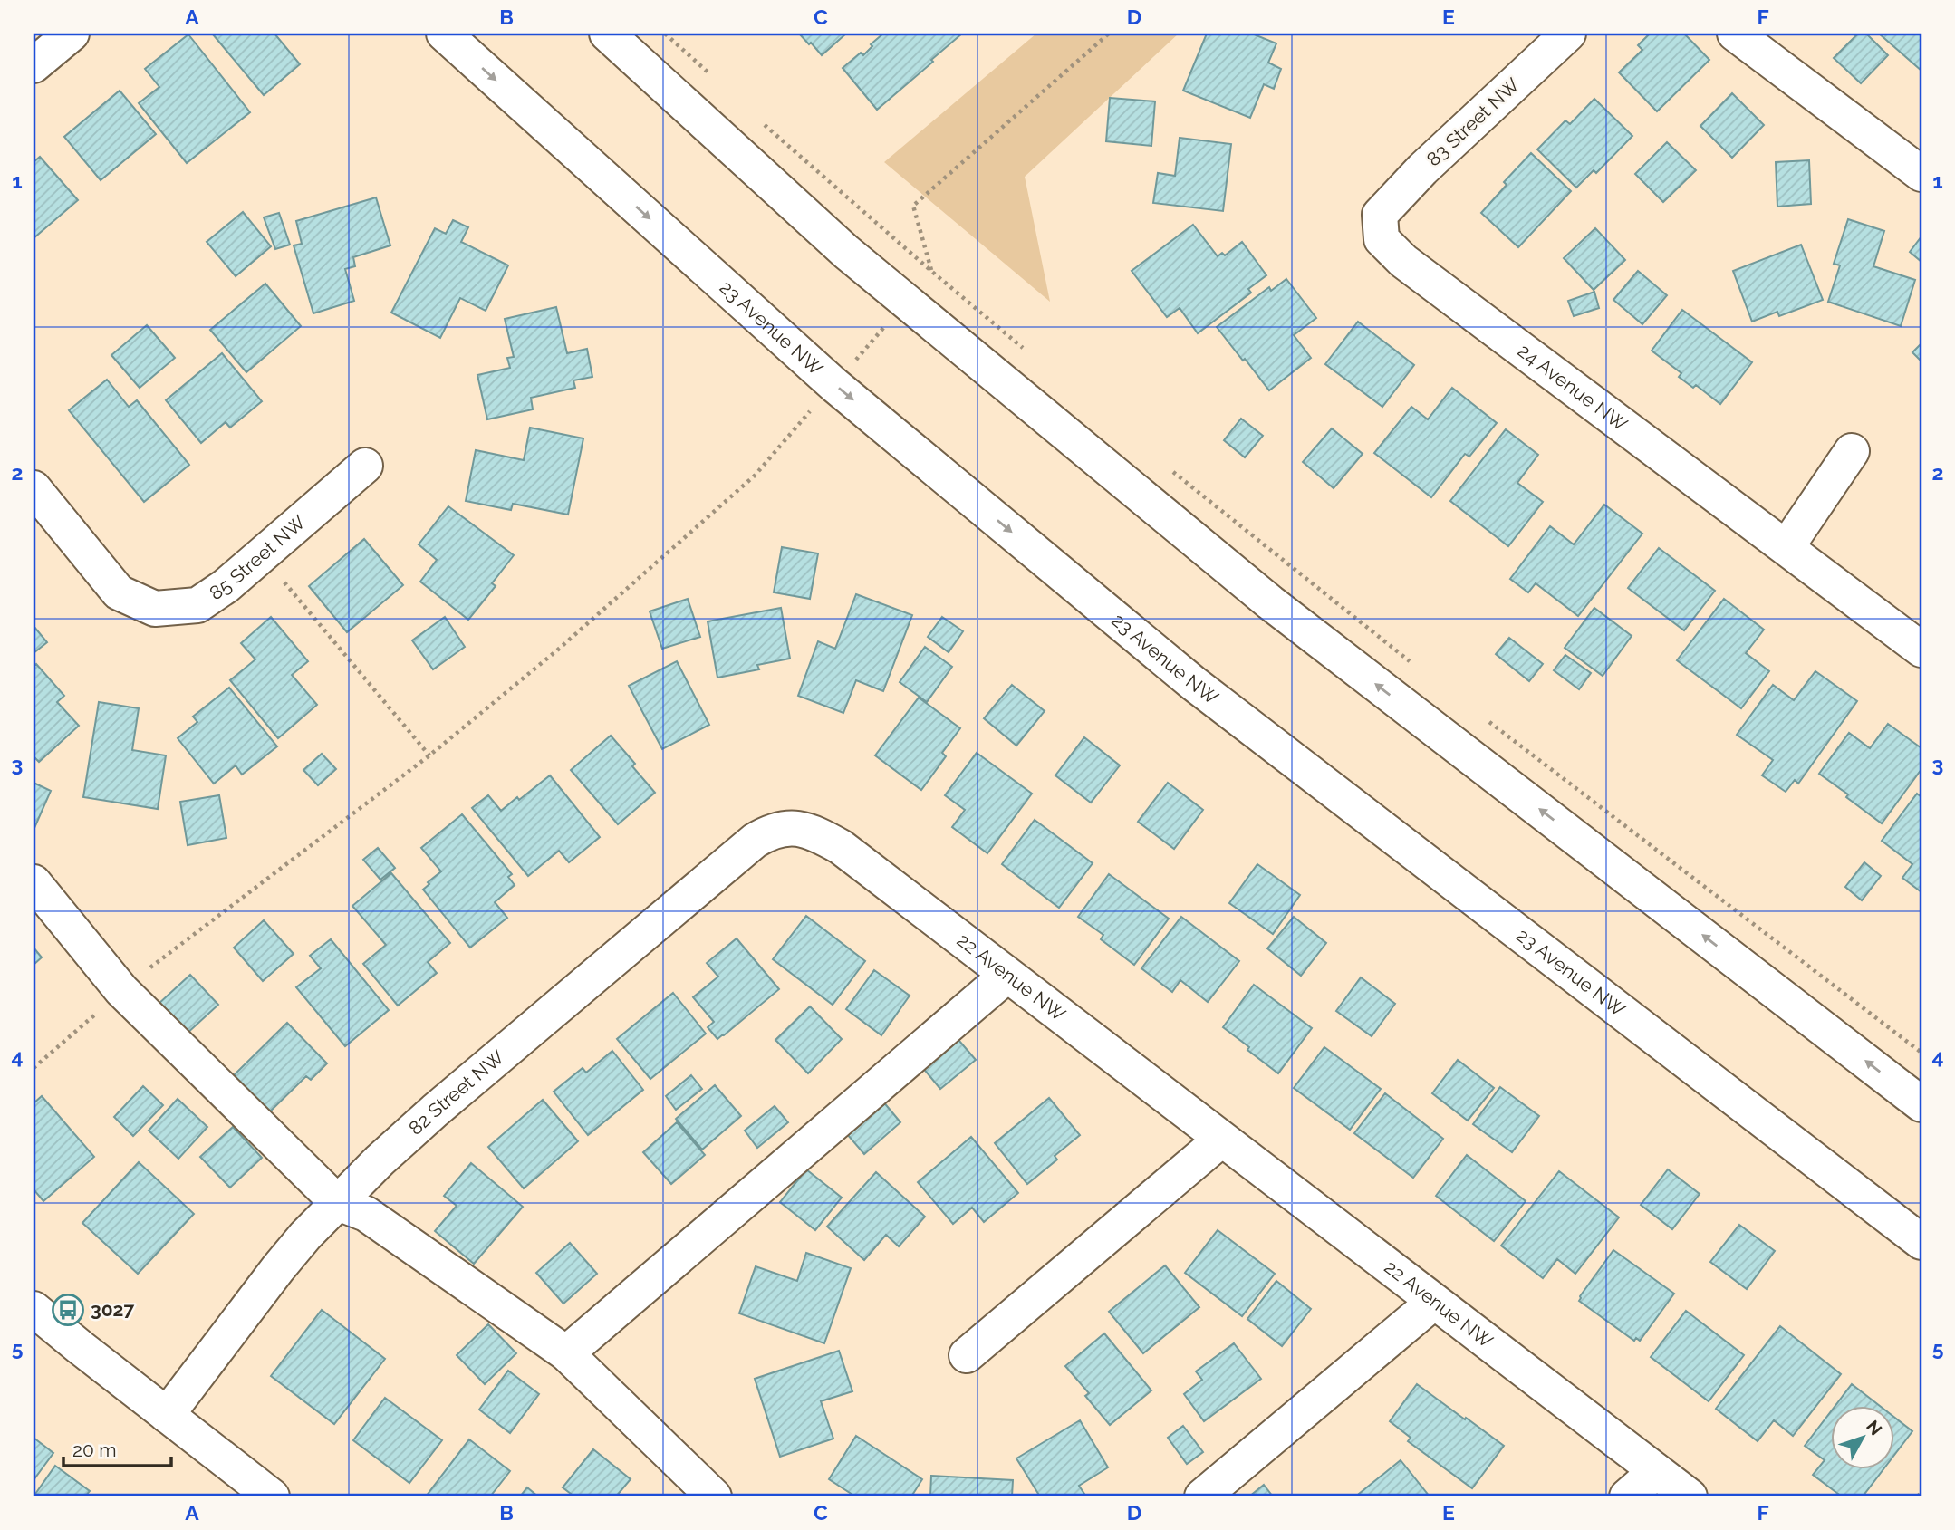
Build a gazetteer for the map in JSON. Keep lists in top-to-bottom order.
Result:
{
  "streets": {
    "street": [
      "83 Street NW",
      "23 Avenue NW",
      "24 Avenue NW",
      "85 Street NW",
      "22 Avenue NW",
      "82 Street NW"
    ]
  },
  "crossings": [
    ["83 Street NW", "24 Avenue NW"],
    ["22 Avenue NW", "82 Street NW"]
  ],
  "places": {
    "bus stop": ["3027"]
  },
  "scale_bar": "20 m",
  "north": "top right",
  "grid": {
    "columns": [
      "A",
      "B",
      "C",
      "D",
      "E",
      "F"
    ],
    "rows": [
      "1",
      "2",
      "3",
      "4",
      "5"
    ]
  }
}
